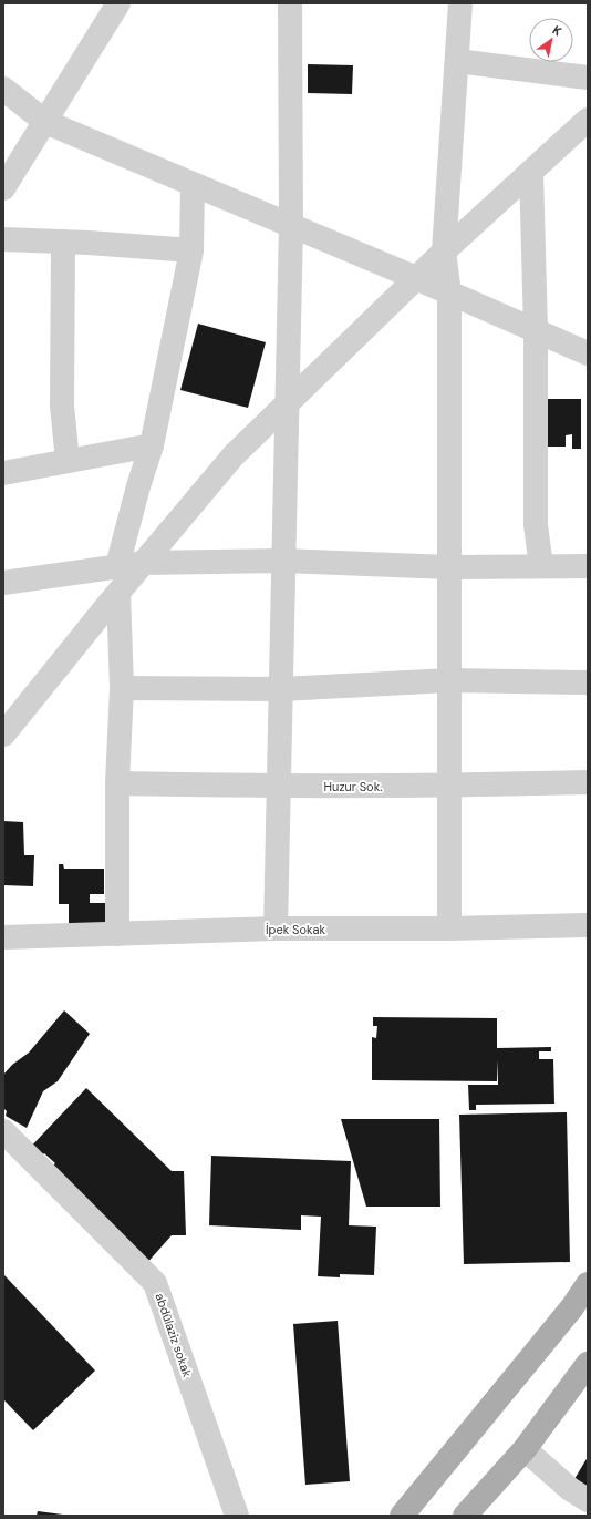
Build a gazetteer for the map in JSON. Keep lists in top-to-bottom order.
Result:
{
  "streets": {
    "street": ["Huzur Sok.", "İpek Sokak", "abdülaziz sokak"]
  },
  "north": "top right"
}
